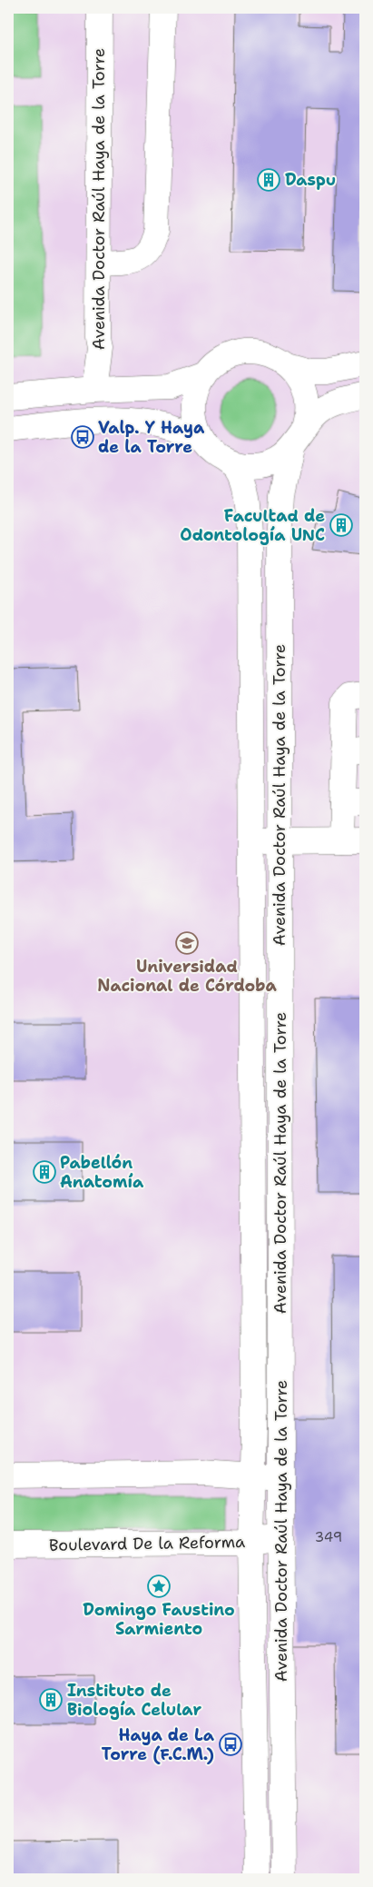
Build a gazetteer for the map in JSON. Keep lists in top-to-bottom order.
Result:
{
  "streets": {
    "street": ["Avenida Doctor Raúl Haya de la Torre", "Boulevard De la Reforma"]
  },
  "crossings": [
    ["Avenida Doctor Raúl Haya de la Torre", "Boulevard De la Reforma"]
  ],
  "places": {
    "building": [
      "Daspu",
      "Facultad de Odontología UNC",
      "Pabellón Anatomía",
      "Instituto de Biología Celular"
    ],
    "bus stop": ["Valp. Y Haya de la Torre", "Haya de La Torre (F.C.M.)"],
    "school or university": ["Universidad Nacional de Córdoba"],
    "place": ["Domingo Faustino Sarmiento"]
  },
  "house_numbers": ["349"]
}
